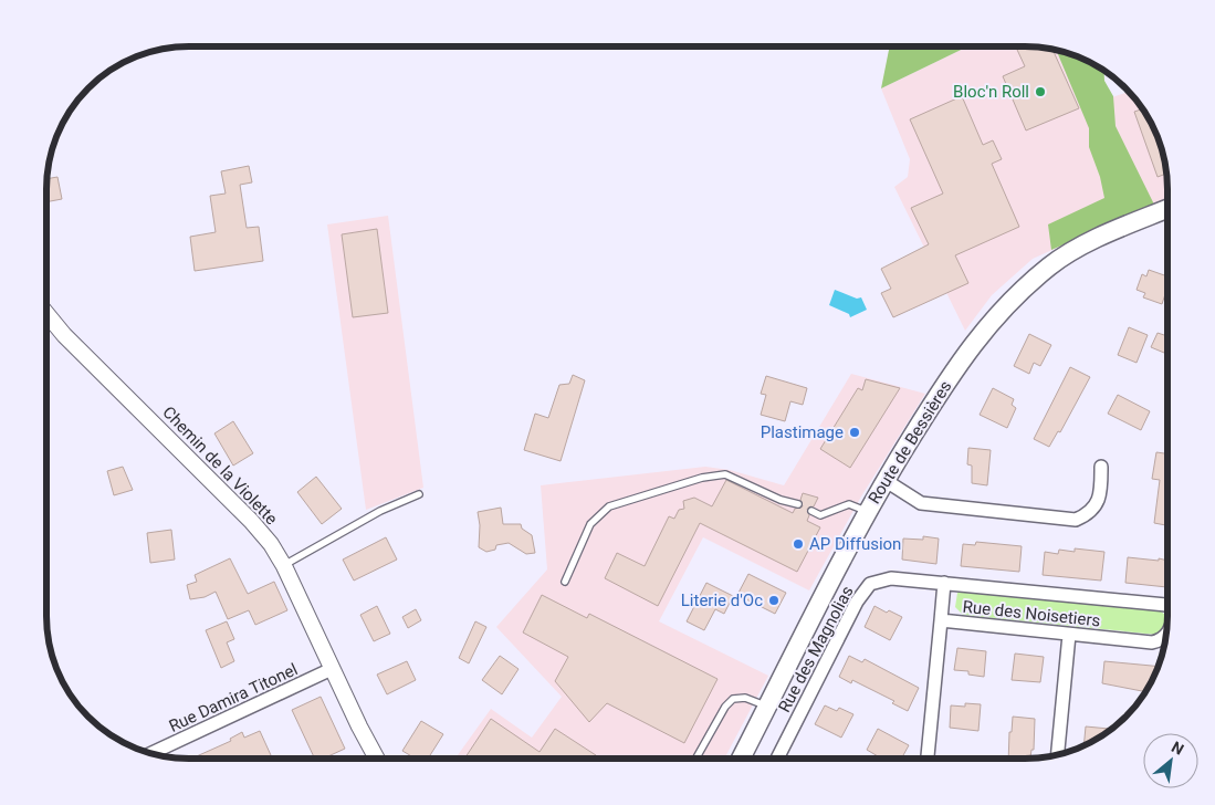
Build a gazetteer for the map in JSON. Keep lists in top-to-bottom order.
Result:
{
  "streets": {
    "main road": ["Route de Bessières"],
    "street": [
      "Chemin de la Violette",
      "Rue des Noisetiers",
      "Rue des Magnolias",
      "Rue Damira Titonel"
    ]
  },
  "crossings": [
    ["Chemin de la Violette", "Rue Damira Titonel"]
  ],
  "places": [
    "Bloc'n Roll",
    "Plastimage",
    "AP Diffusion",
    "Literie d'Oc"
  ],
  "north": "top right"
}
